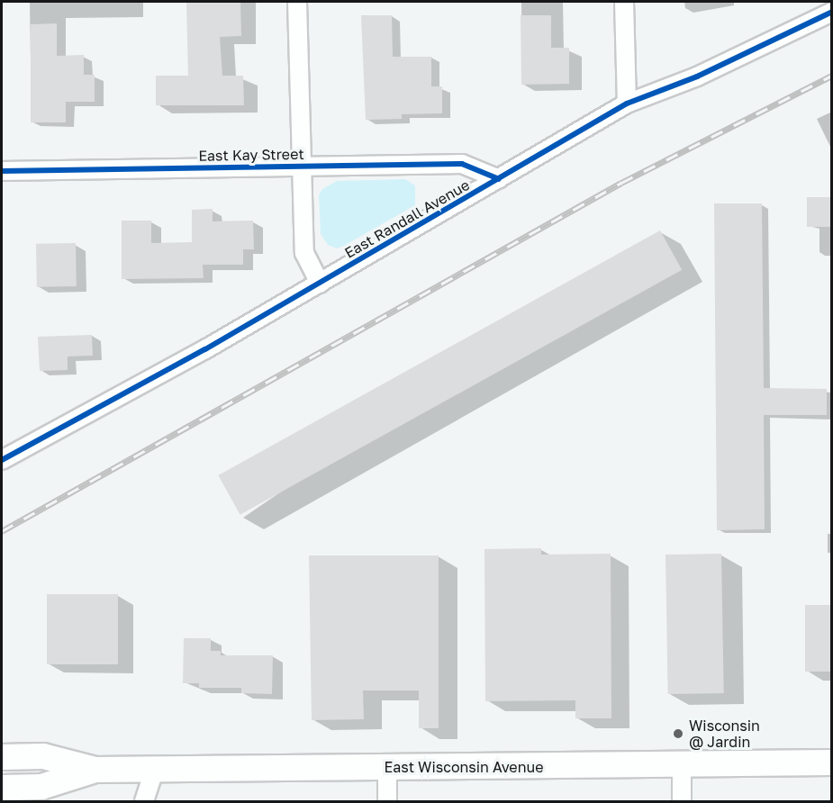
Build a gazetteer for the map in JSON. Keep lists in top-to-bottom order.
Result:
{
  "streets": {
    "main road": ["East Wisconsin Avenue"],
    "street": ["East Kay Street", "East Randall Avenue"]
  },
  "crossings": [
    ["East Kay Street", "East Randall Avenue"]
  ],
  "places": ["Wisconsin @ Jardin"]
}
